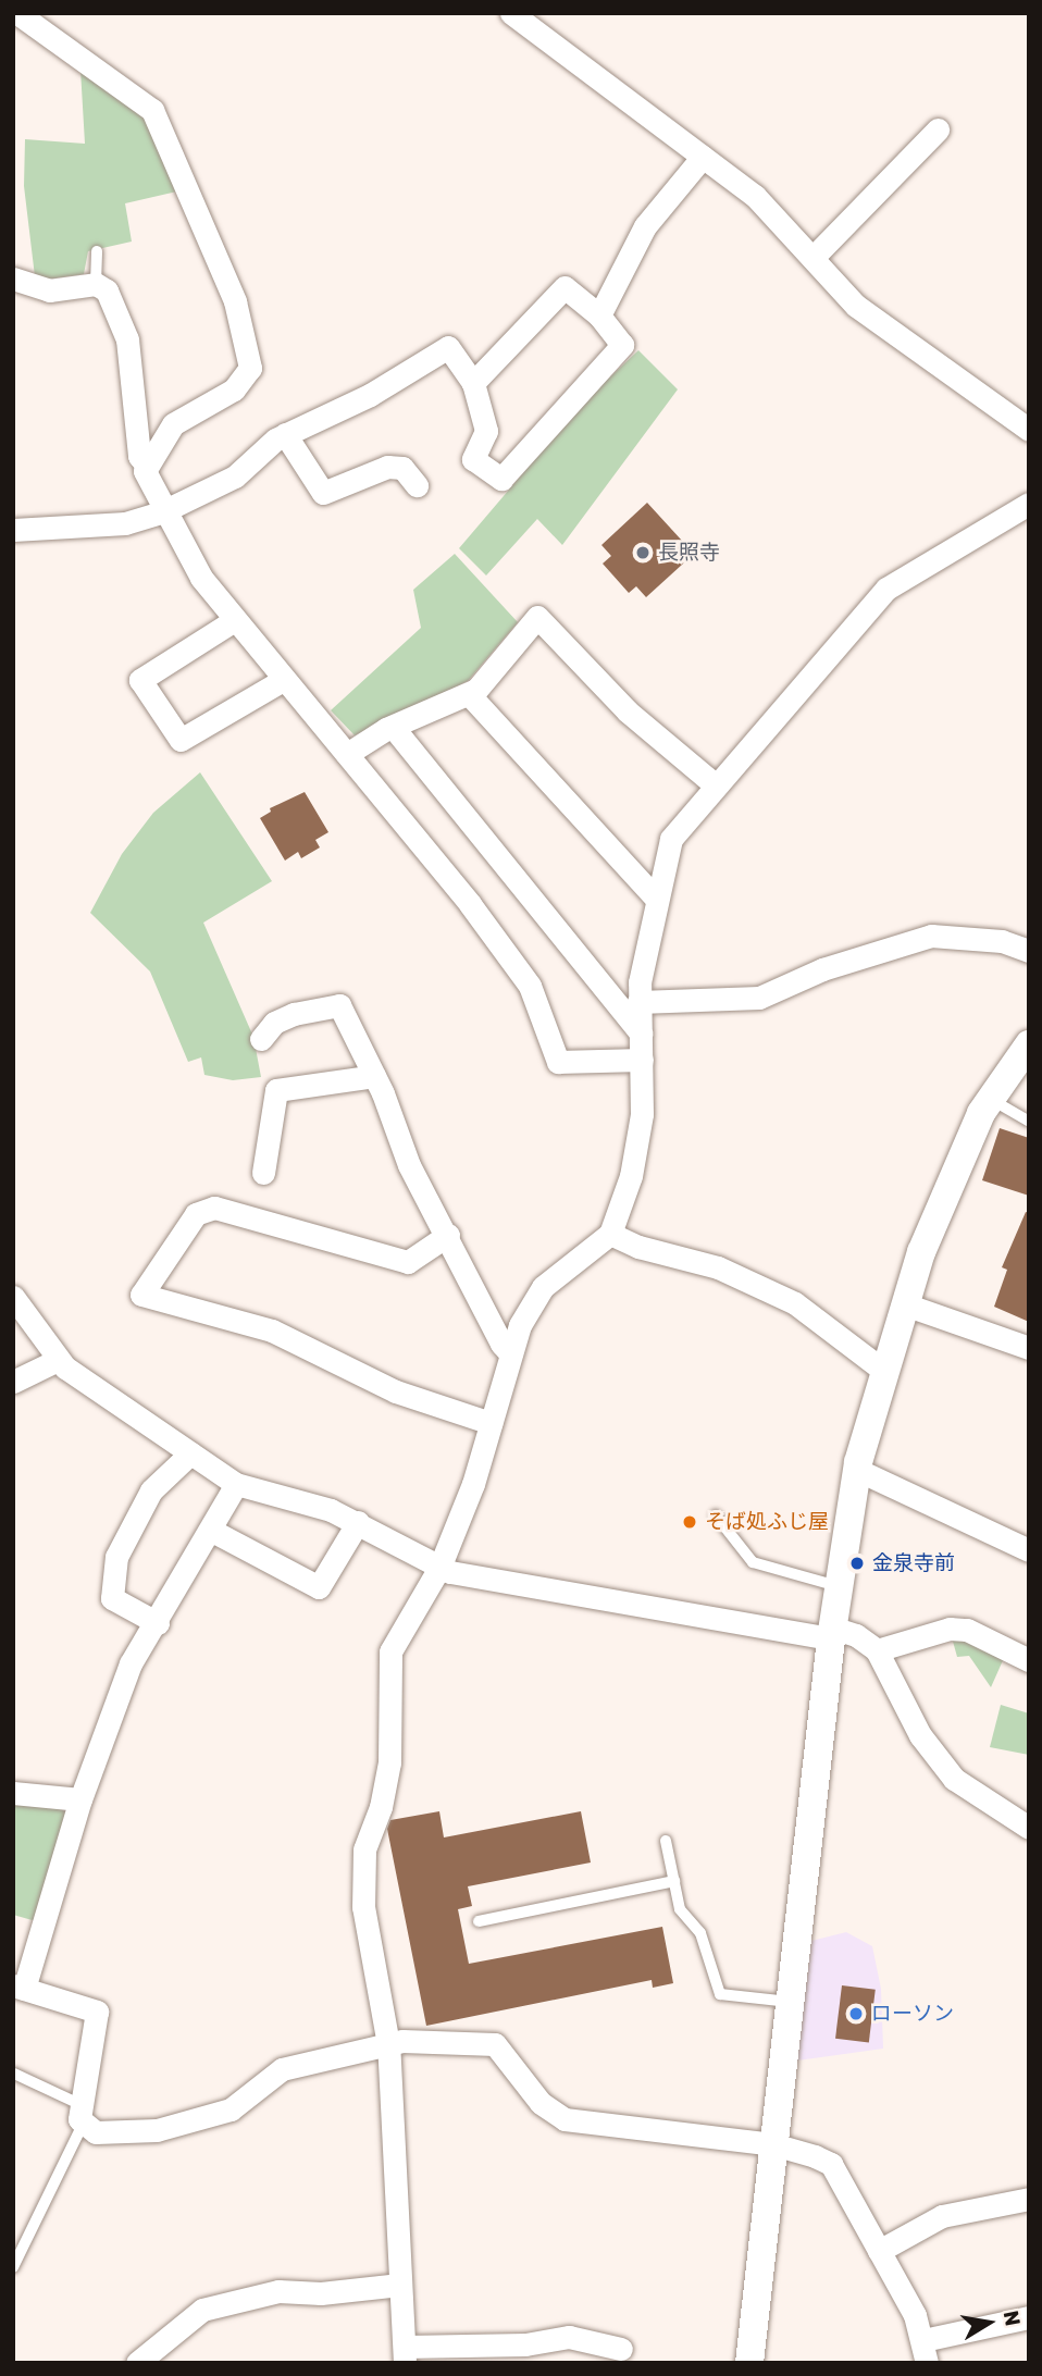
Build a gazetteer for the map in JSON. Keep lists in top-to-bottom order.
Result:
{
  "places": [
    "長照寺",
    "そば処ふじ屋",
    "金泉寺前",
    "ローソン"
  ],
  "north": "right"
}
